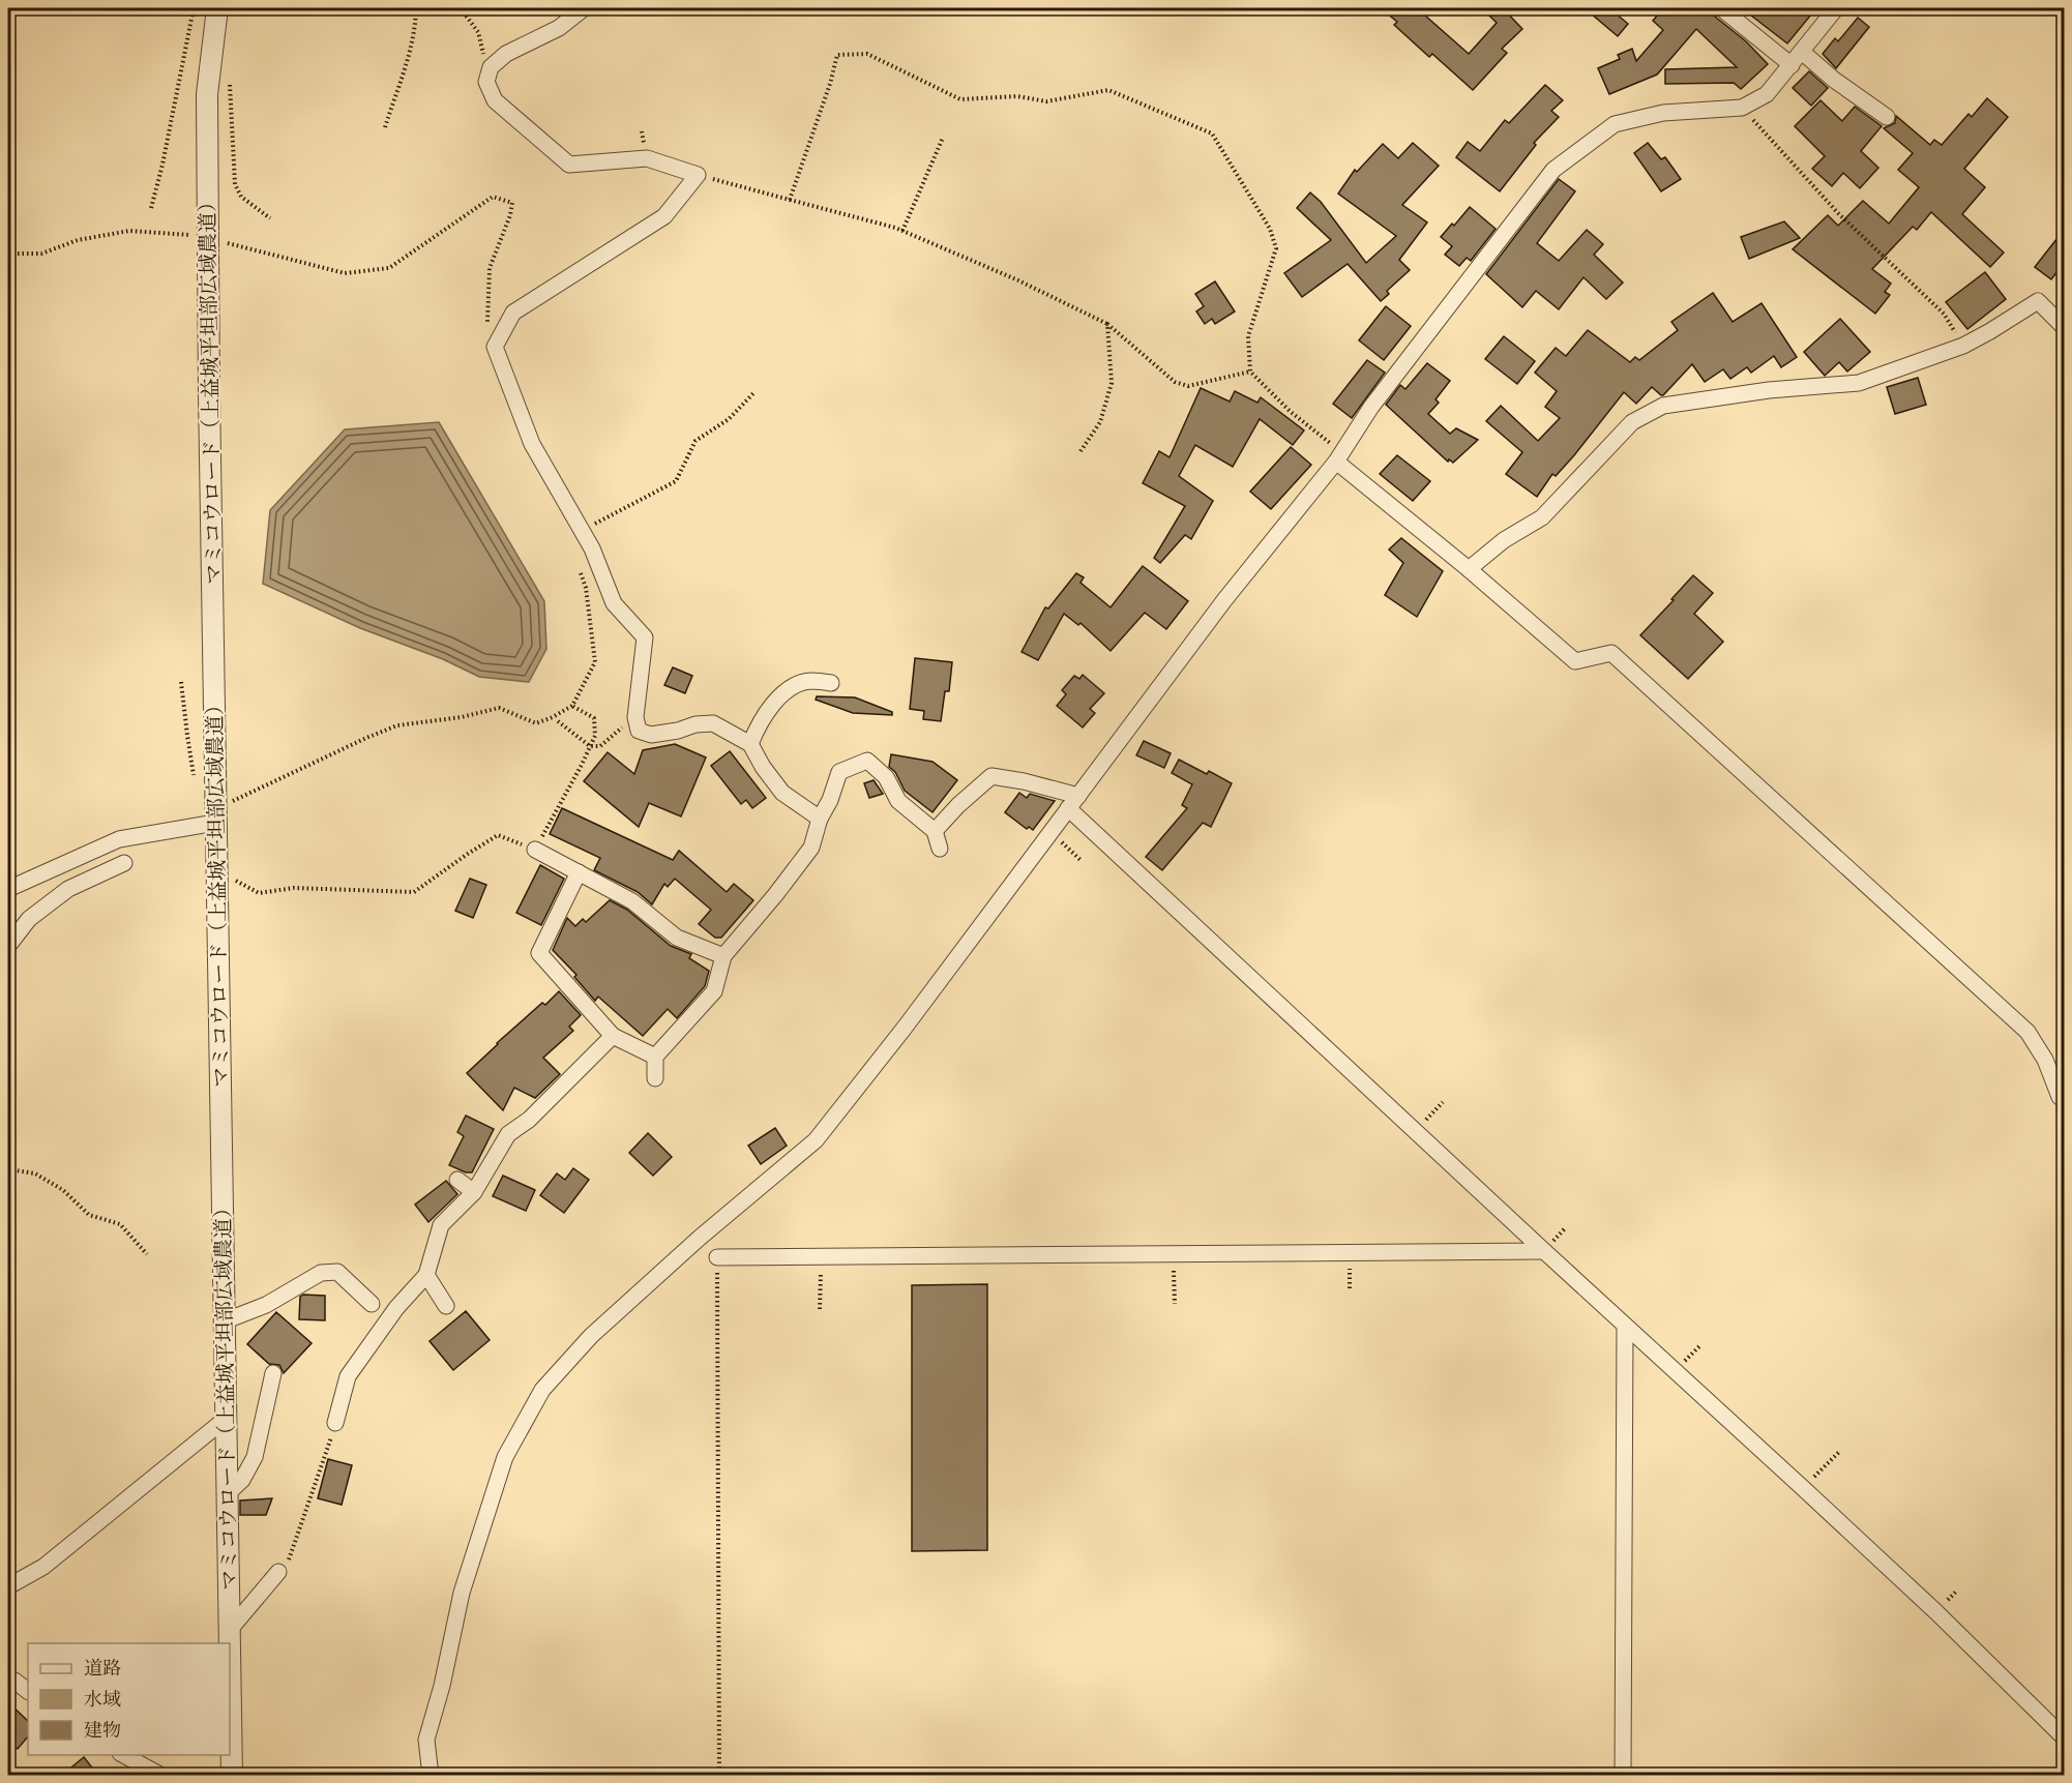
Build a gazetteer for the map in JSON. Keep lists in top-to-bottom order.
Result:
{
  "streets": {
    "street": ["マミコウロード（上益城平坦部広域農道）"]
  },
  "legend": ["道路", "水域", "建物"]
}
